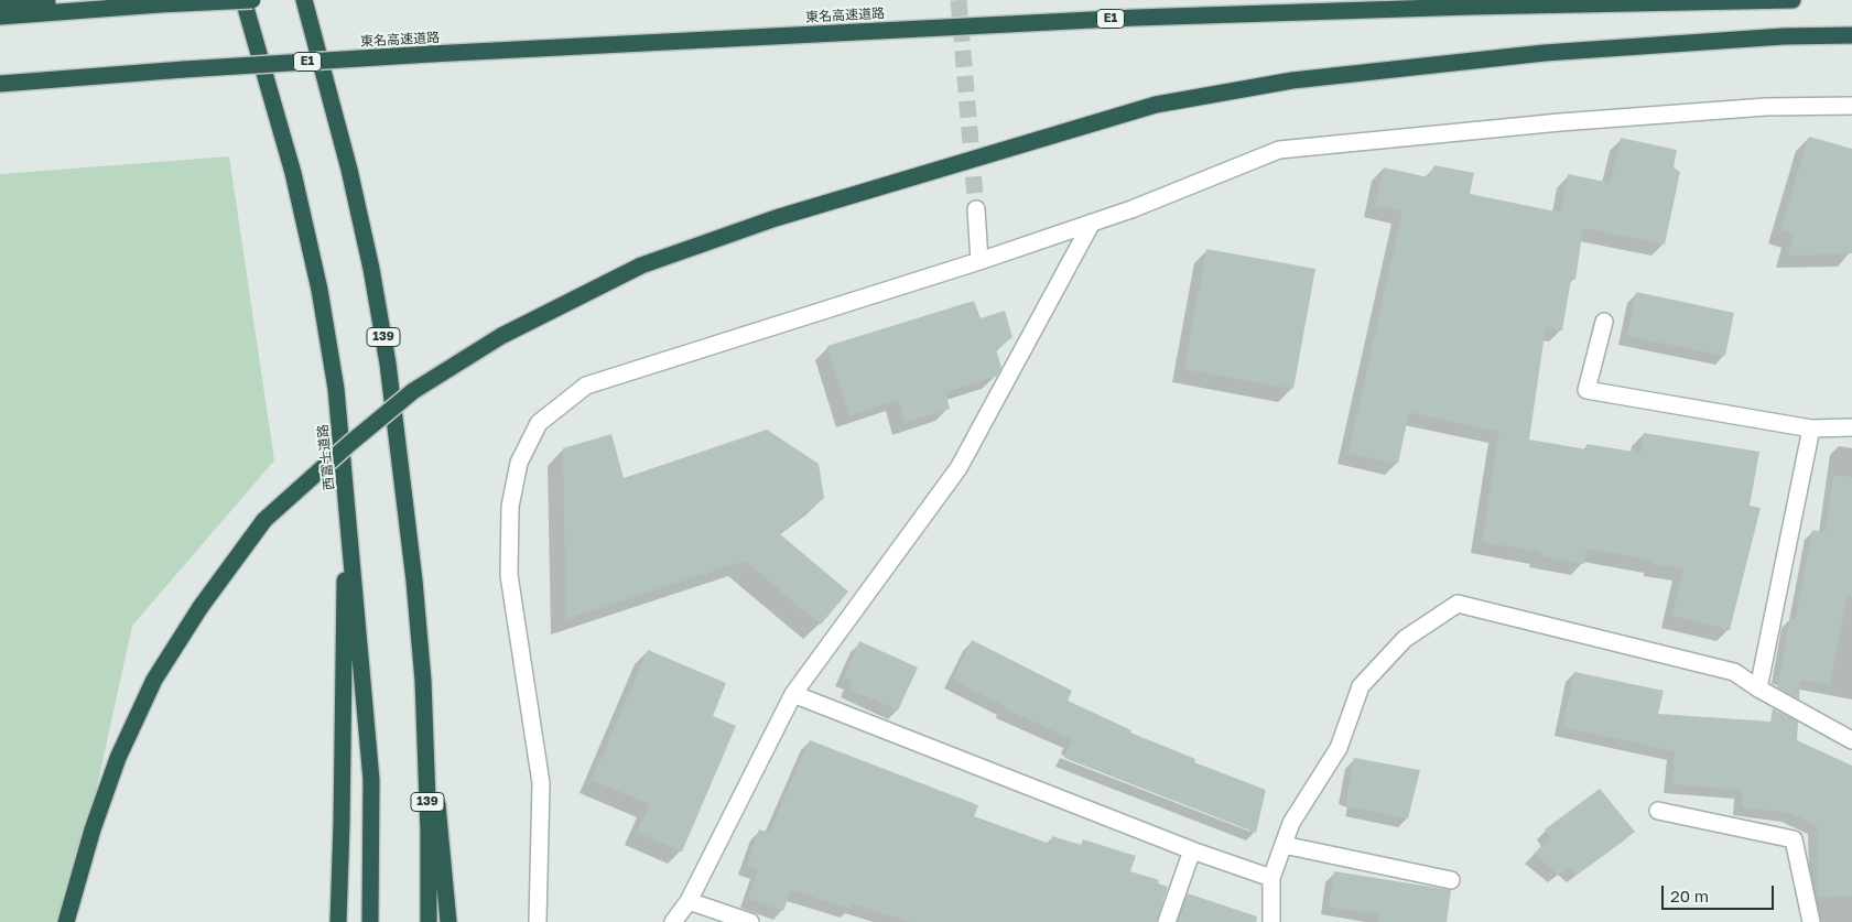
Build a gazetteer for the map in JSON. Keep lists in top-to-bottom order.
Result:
{
  "streets": {
    "highway": [
      "東名高速道路",
      "E1",
      "139",
      "西富士道路"
    ]
  },
  "scale_bar": "20 m"
}
